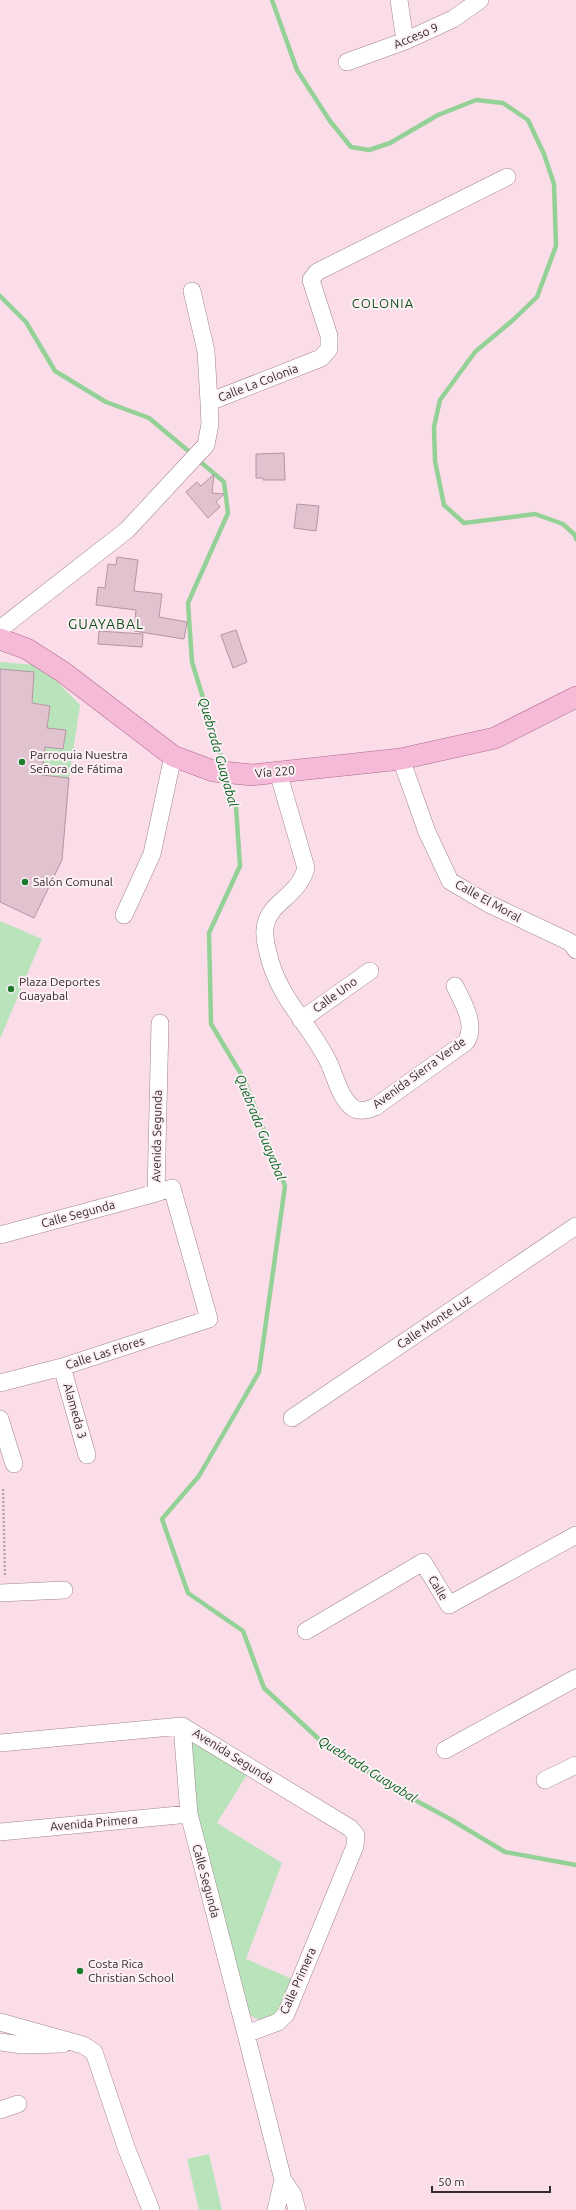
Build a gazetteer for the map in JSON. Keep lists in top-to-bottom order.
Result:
{
  "streets": {
    "main road": ["Vía 220"],
    "street": [
      "Acceso 9",
      "Calle La Colonia",
      "Calle El Moral",
      "Calle Uno",
      "Avenida Sierra Verde",
      "Avenida Segunda",
      "Calle Segunda",
      "Calle Monte Luz",
      "Calle Las Flores",
      "Alameda 3",
      "Calle",
      "Avenida Primera",
      "Calle Primera"
    ]
  },
  "crossings": [
    ["Vía 220", "Calle El Moral"],
    ["Vía 220", "Avenida Sierra Verde"],
    ["Calle Uno", "Avenida Sierra Verde"],
    ["Avenida Segunda", "Calle Segunda"],
    ["Avenida Segunda", "Calle Las Flores"],
    ["Avenida Segunda", "Calle Primera"],
    ["Calle Segunda", "Avenida Primera"],
    ["Calle Segunda", "Calle Primera"],
    ["Calle Las Flores", "Alameda 3"]
  ],
  "districts": ["COLONIA", "GUAYABAL"],
  "water": ["Quebrada Guayabal"],
  "places": [
    "Parroquia Nuestra Señora de Fátima",
    "Salón Comunal",
    "Plaza Deportes Guayabal",
    "Costa Rica Christian School"
  ],
  "scale_bar": "50 m"
}
